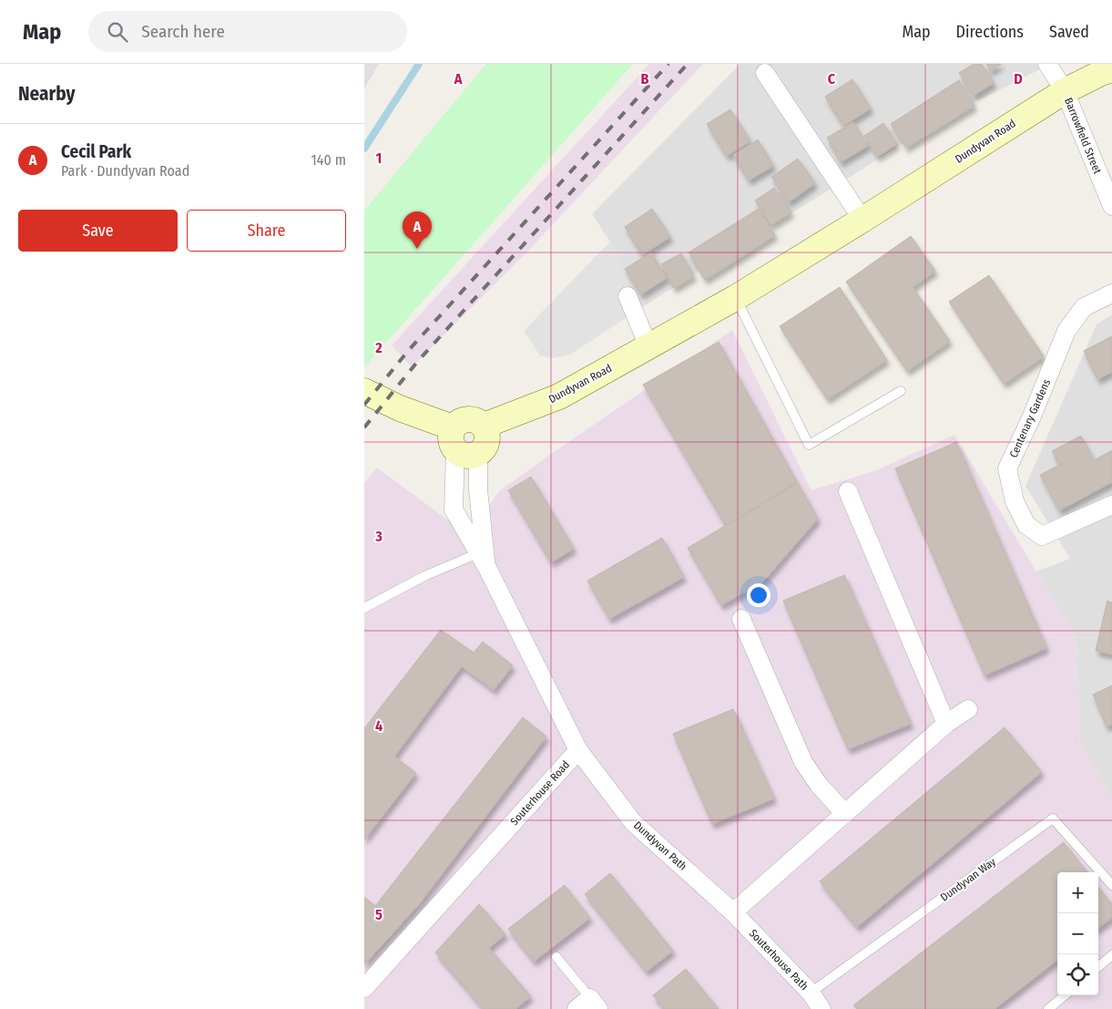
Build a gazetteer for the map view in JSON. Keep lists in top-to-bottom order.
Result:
{
  "streets": {
    "main road": ["Dundyvan Road"],
    "street": [
      "Barrowfield Street",
      "Centenary Gardens",
      "Souterhouse Road",
      "Dundyvan Path",
      "Souterhouse Path"
    ],
    "lane": ["Dundyvan Way"]
  },
  "crossings": [
    ["Barrowfield Street", "Dundyvan Road"],
    ["Dundyvan Road", "Souterhouse Road"],
    ["Souterhouse Road", "Dundyvan Path"],
    ["Dundyvan Path", "Souterhouse Path"],
    ["Dundyvan Way", "Souterhouse Path"]
  ],
  "page": {
    "header": "Map",
    "search": "Search here",
    "nav": ["Map", "Directions", "Saved"],
    "heading": "Nearby",
    "list": [
      {
        "mark": "A",
        "name": "Cecil Park",
        "note": "Park · Dundyvan Road",
        "value": "140 m"
      }
    ],
    "buttons": ["Save", "Share"],
    "pins": "A",
    "map_buttons": ["+", "−"]
  },
  "grid": {
    "columns": [
      "A",
      "B",
      "C",
      "D"
    ],
    "rows": [
      "1",
      "2",
      "3",
      "4",
      "5"
    ]
  }
}
